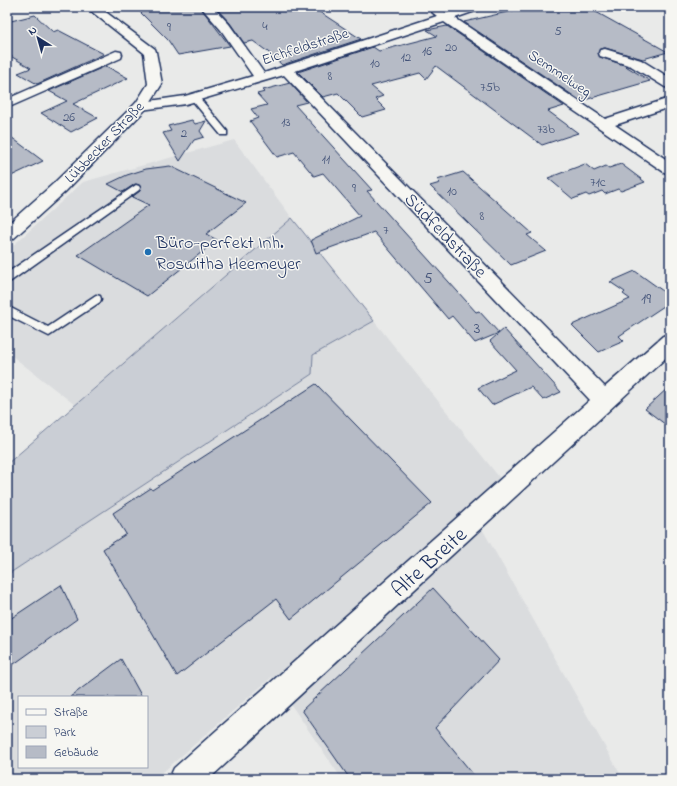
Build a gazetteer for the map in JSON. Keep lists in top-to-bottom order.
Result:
{
  "streets": {
    "street": [
      "Eichfeldstraße",
      "Semmelweg",
      "Lübbecker Straße",
      "Südfeldstraße",
      "Alte Breite"
    ]
  },
  "crossings": [
    ["Eichfeldstraße", "Semmelweg"],
    ["Eichfeldstraße", "Lübbecker Straße"],
    ["Eichfeldstraße", "Südfeldstraße"],
    ["Südfeldstraße", "Alte Breite"]
  ],
  "places": ["Büro-perfekt Inh. Roswitha Heemeyer"],
  "house_numbers": [
    "4",
    "9",
    "5",
    "20",
    "16",
    "12",
    "10",
    "8",
    "75b",
    "26",
    "13",
    "73b",
    "2",
    "11",
    "71c",
    "9",
    "10",
    "8",
    "7",
    "5",
    "19",
    "3"
  ],
  "legend": ["Straße", "Park", "Gebäude"],
  "north": "top left"
}
